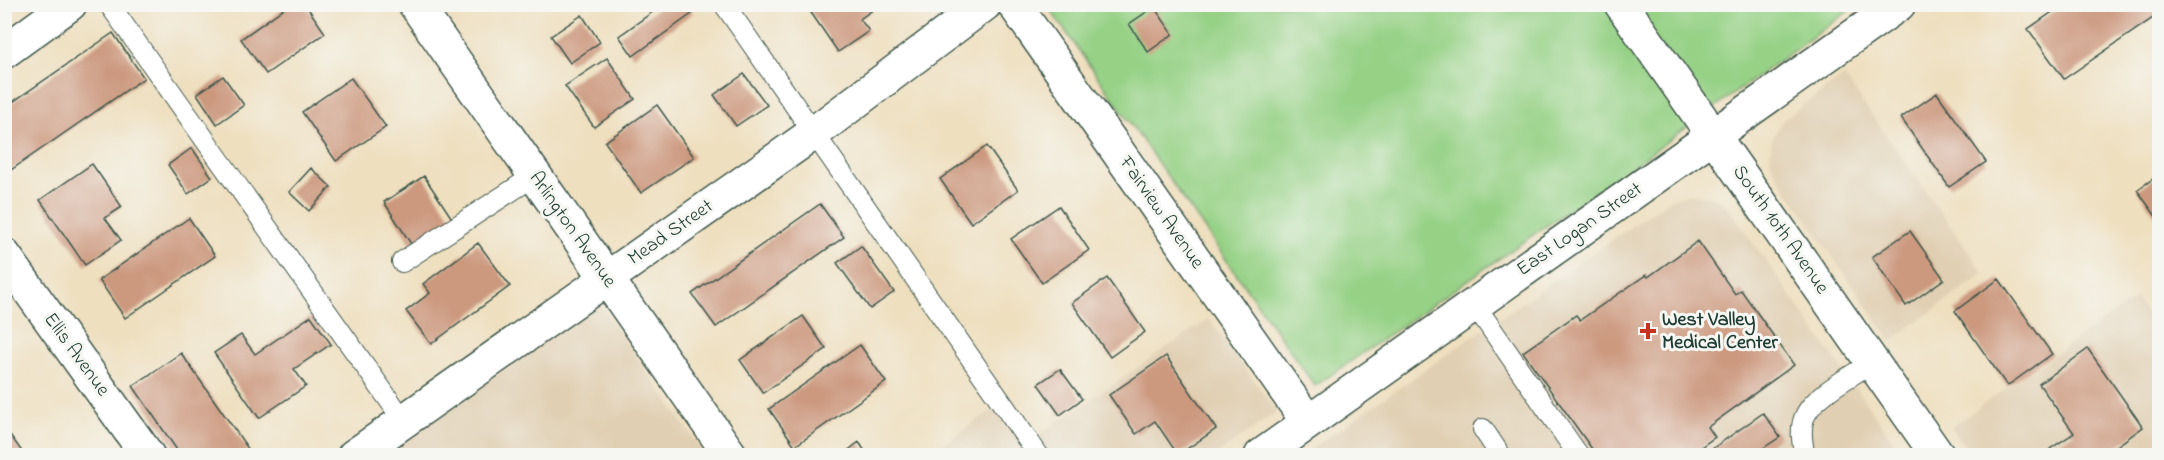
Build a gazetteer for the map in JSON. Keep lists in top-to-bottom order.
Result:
{
  "streets": {
    "street": [
      "Fairview Avenue",
      "Arlington Avenue",
      "East Logan Street",
      "South 10th Avenue",
      "Mead Street",
      "Ellis Avenue"
    ]
  },
  "crossings": [
    ["Fairview Avenue", "East Logan Street"],
    ["Arlington Avenue", "Mead Street"],
    ["East Logan Street", "South 10th Avenue"]
  ],
  "places": {
    "health": ["West Valley Medical Center"]
  }
}
